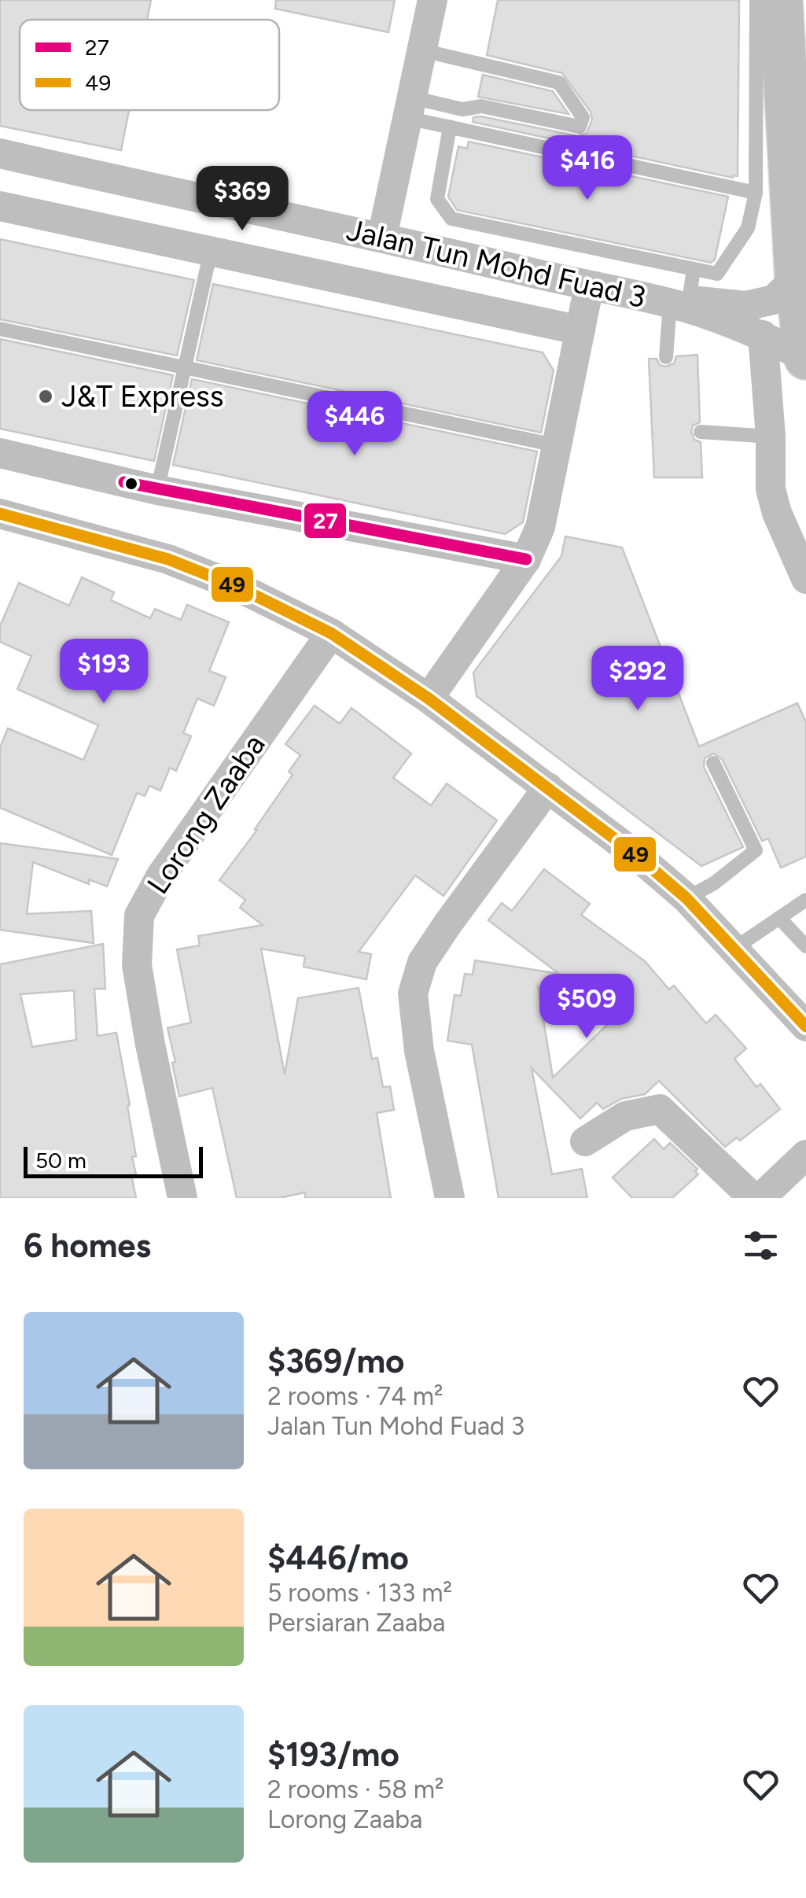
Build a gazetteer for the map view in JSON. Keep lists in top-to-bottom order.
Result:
{
  "streets": {
    "street": ["Jalan Tun Mohd Fuad 3", "Lorong Zaaba"]
  },
  "places": ["J&T Express"],
  "lines": ["transit line 27", "transit line 49"],
  "legend": ["27", "49"],
  "scale_bar": "50 m",
  "page": {
    "price": [
      "$416",
      "$369",
      "$446",
      "$193",
      "$292",
      "$509"
    ],
    "scale": "50 m",
    "heading": "6 homes",
    "list": [
      {
        "name": "$369/mo",
        "note": "2 rooms · 74 m² · Jalan Tun Mohd Fuad 3"
      },
      {
        "name": "$446/mo",
        "note": "5 rooms · 133 m² · Persiaran Zaaba"
      },
      {
        "name": "$193/mo",
        "note": "2 rooms · 58 m² · Lorong Zaaba"
      }
    ]
  }
}
